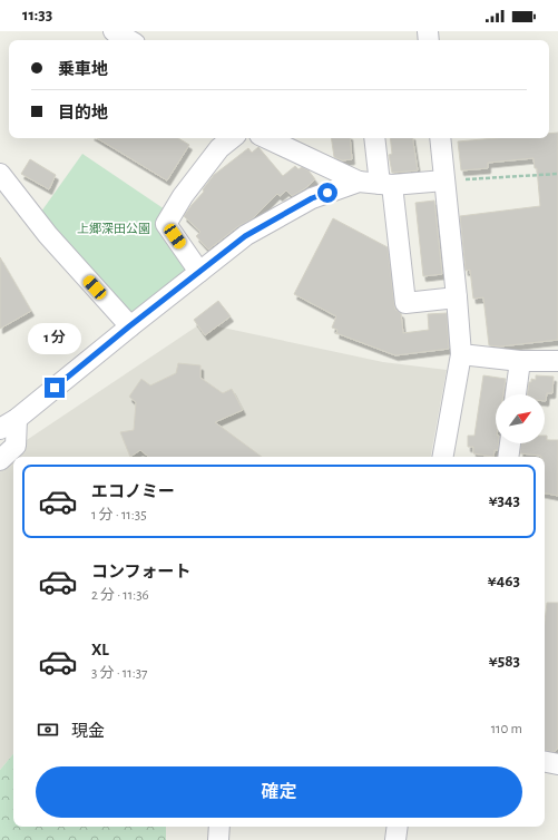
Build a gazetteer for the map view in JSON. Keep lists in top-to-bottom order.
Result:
{
  "parks": ["上郷深田公園"],
  "north": "top right",
  "page": {
    "status": "11:33",
    "banner": ["乗車地", "目的地"],
    "bubble": "1 分",
    "list": [
      {
        "name": "エコノミー",
        "note": "1 分 · 11:35",
        "value": "¥343"
      },
      {
        "name": "コンフォート",
        "note": "2 分 · 11:36",
        "value": "¥463"
      },
      {
        "name": "XL",
        "note": "3 分 · 11:37",
        "value": "¥583"
      }
    ],
    "pay": ["現金", "110 m"],
    "buttons": "確定"
  }
}
